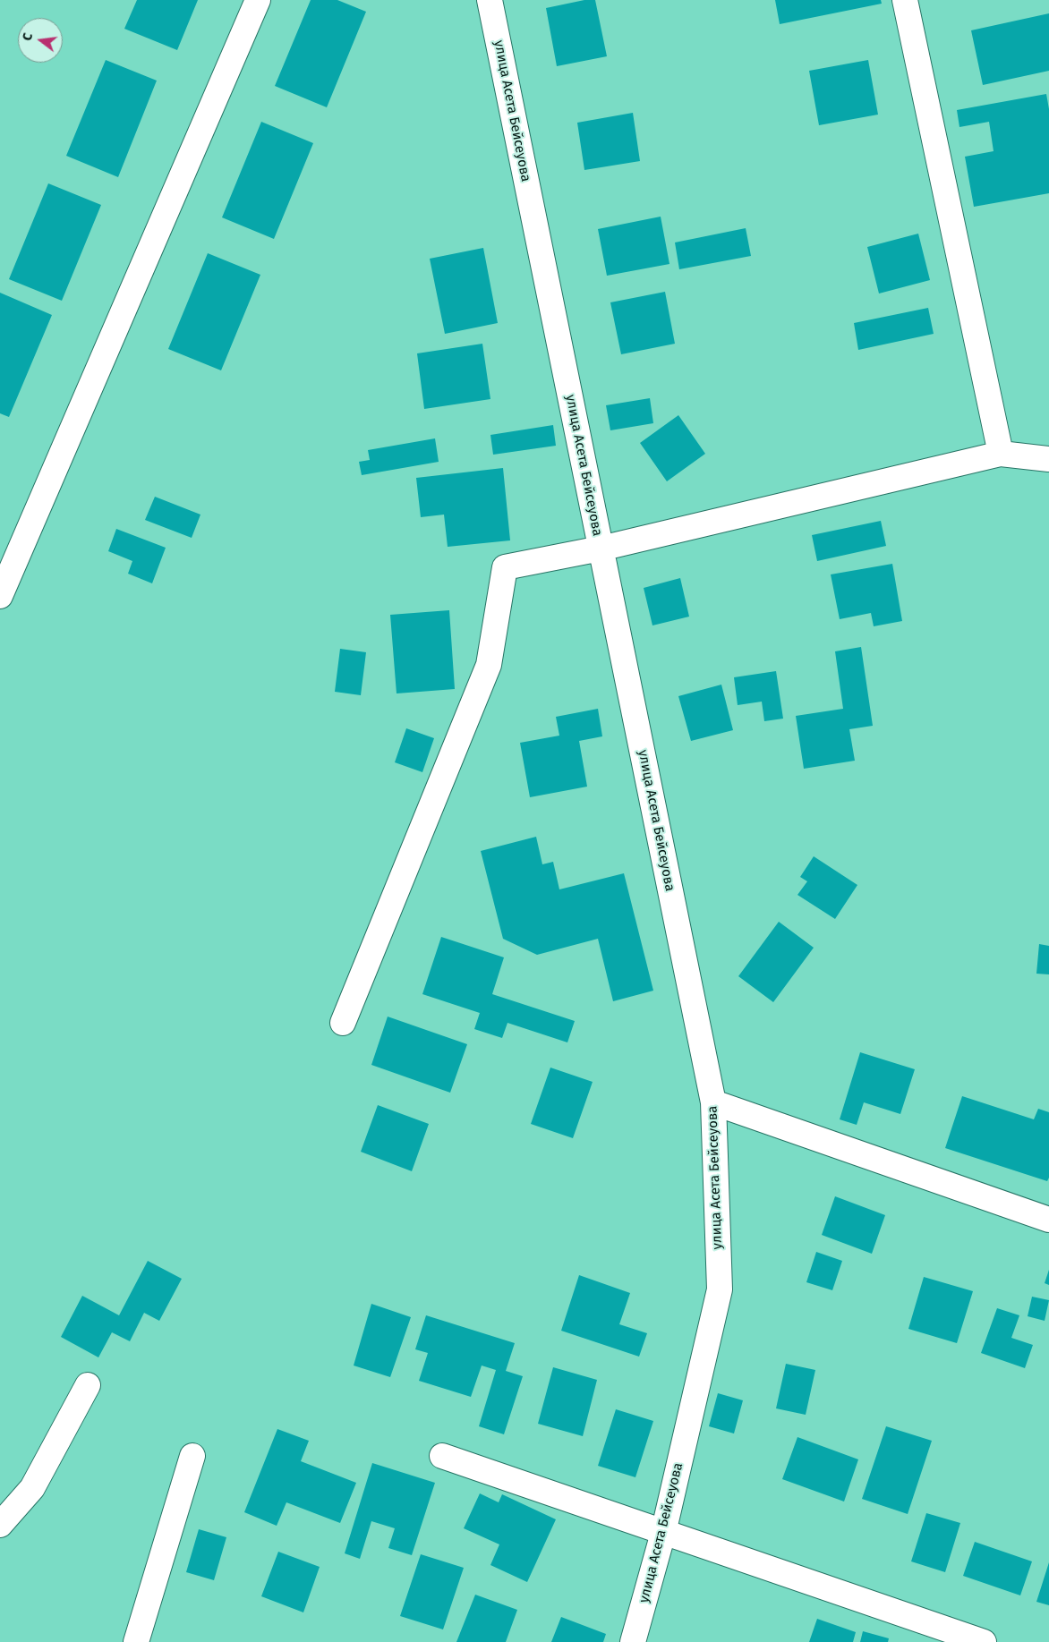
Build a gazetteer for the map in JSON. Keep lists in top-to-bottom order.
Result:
{
  "streets": {
    "street": ["улица Асета Бейсеуова"]
  },
  "north": "left"
}
